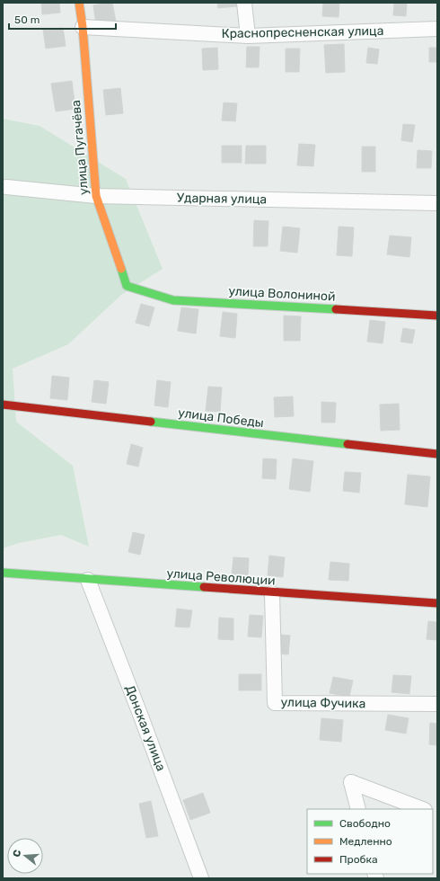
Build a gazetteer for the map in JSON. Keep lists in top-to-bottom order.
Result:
{
  "streets": {
    "street": [
      "Краснопресненская улица",
      "улица Пугачёва",
      "Ударная улица",
      "улица Волониной",
      "улица Победы",
      "улица Революции",
      "улица Фучика",
      "Донская улица"
    ]
  },
  "crossings": [
    ["Краснопресненская улица", "улица Пугачёва"],
    ["улица Пугачёва", "Ударная улица"],
    ["улица Пугачёва", "улица Волониной"],
    ["улица Революции", "улица Фучика"],
    ["улица Революции", "Донская улица"]
  ],
  "legend": ["Свободно", "Медленно", "Пробка"],
  "scale_bar": "50 m",
  "north": "left"
}
